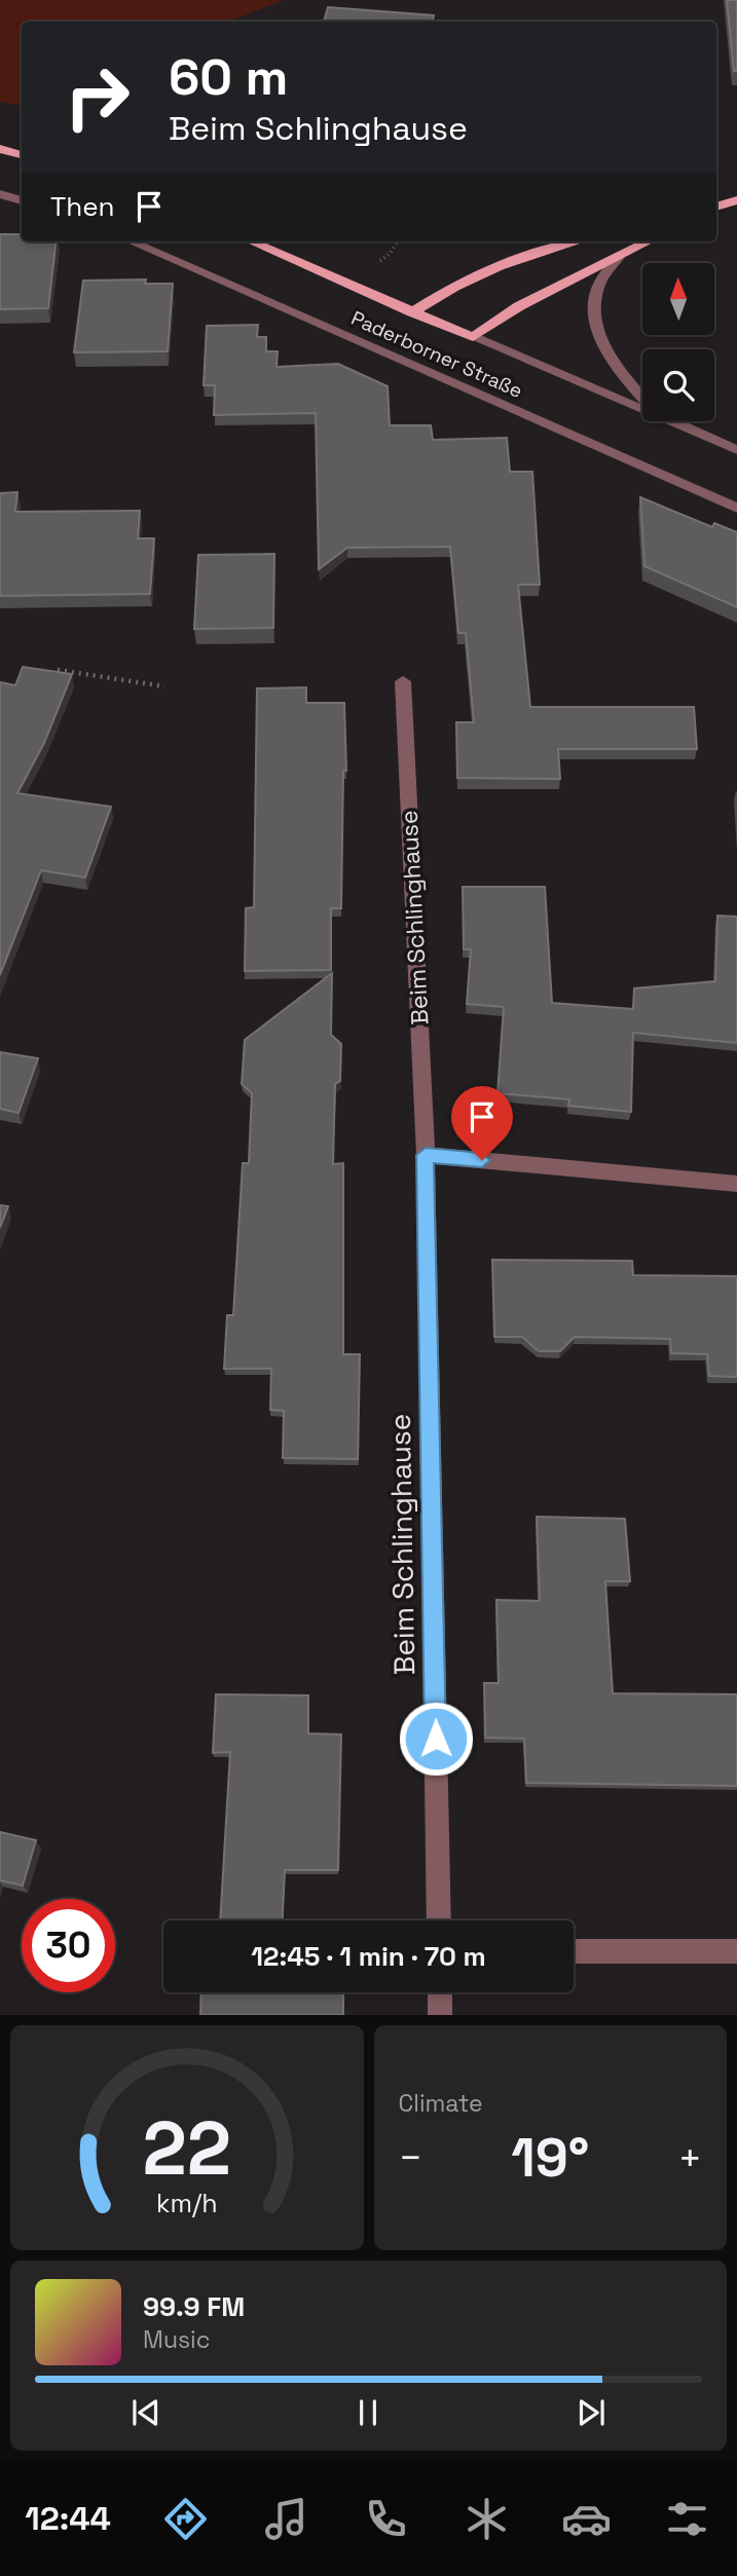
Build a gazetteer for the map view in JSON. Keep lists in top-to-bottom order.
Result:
{
  "streets": {
    "main road": ["Paderborner Straße"],
    "street": ["Beim Schlinghause"]
  },
  "north": "top",
  "page": {
    "turn": ["60 m", "Beim Schlinghause"],
    "then": "Then",
    "limit": "30",
    "trip": "12:45 · 1 min · 70 m",
    "tile": "Climate",
    "heat": ["−", "19°", "+"],
    "song": ["99.9 FM", "Music"],
    "tabs": "12:44",
    "gauge": ["22", "km/h"]
  }
}
